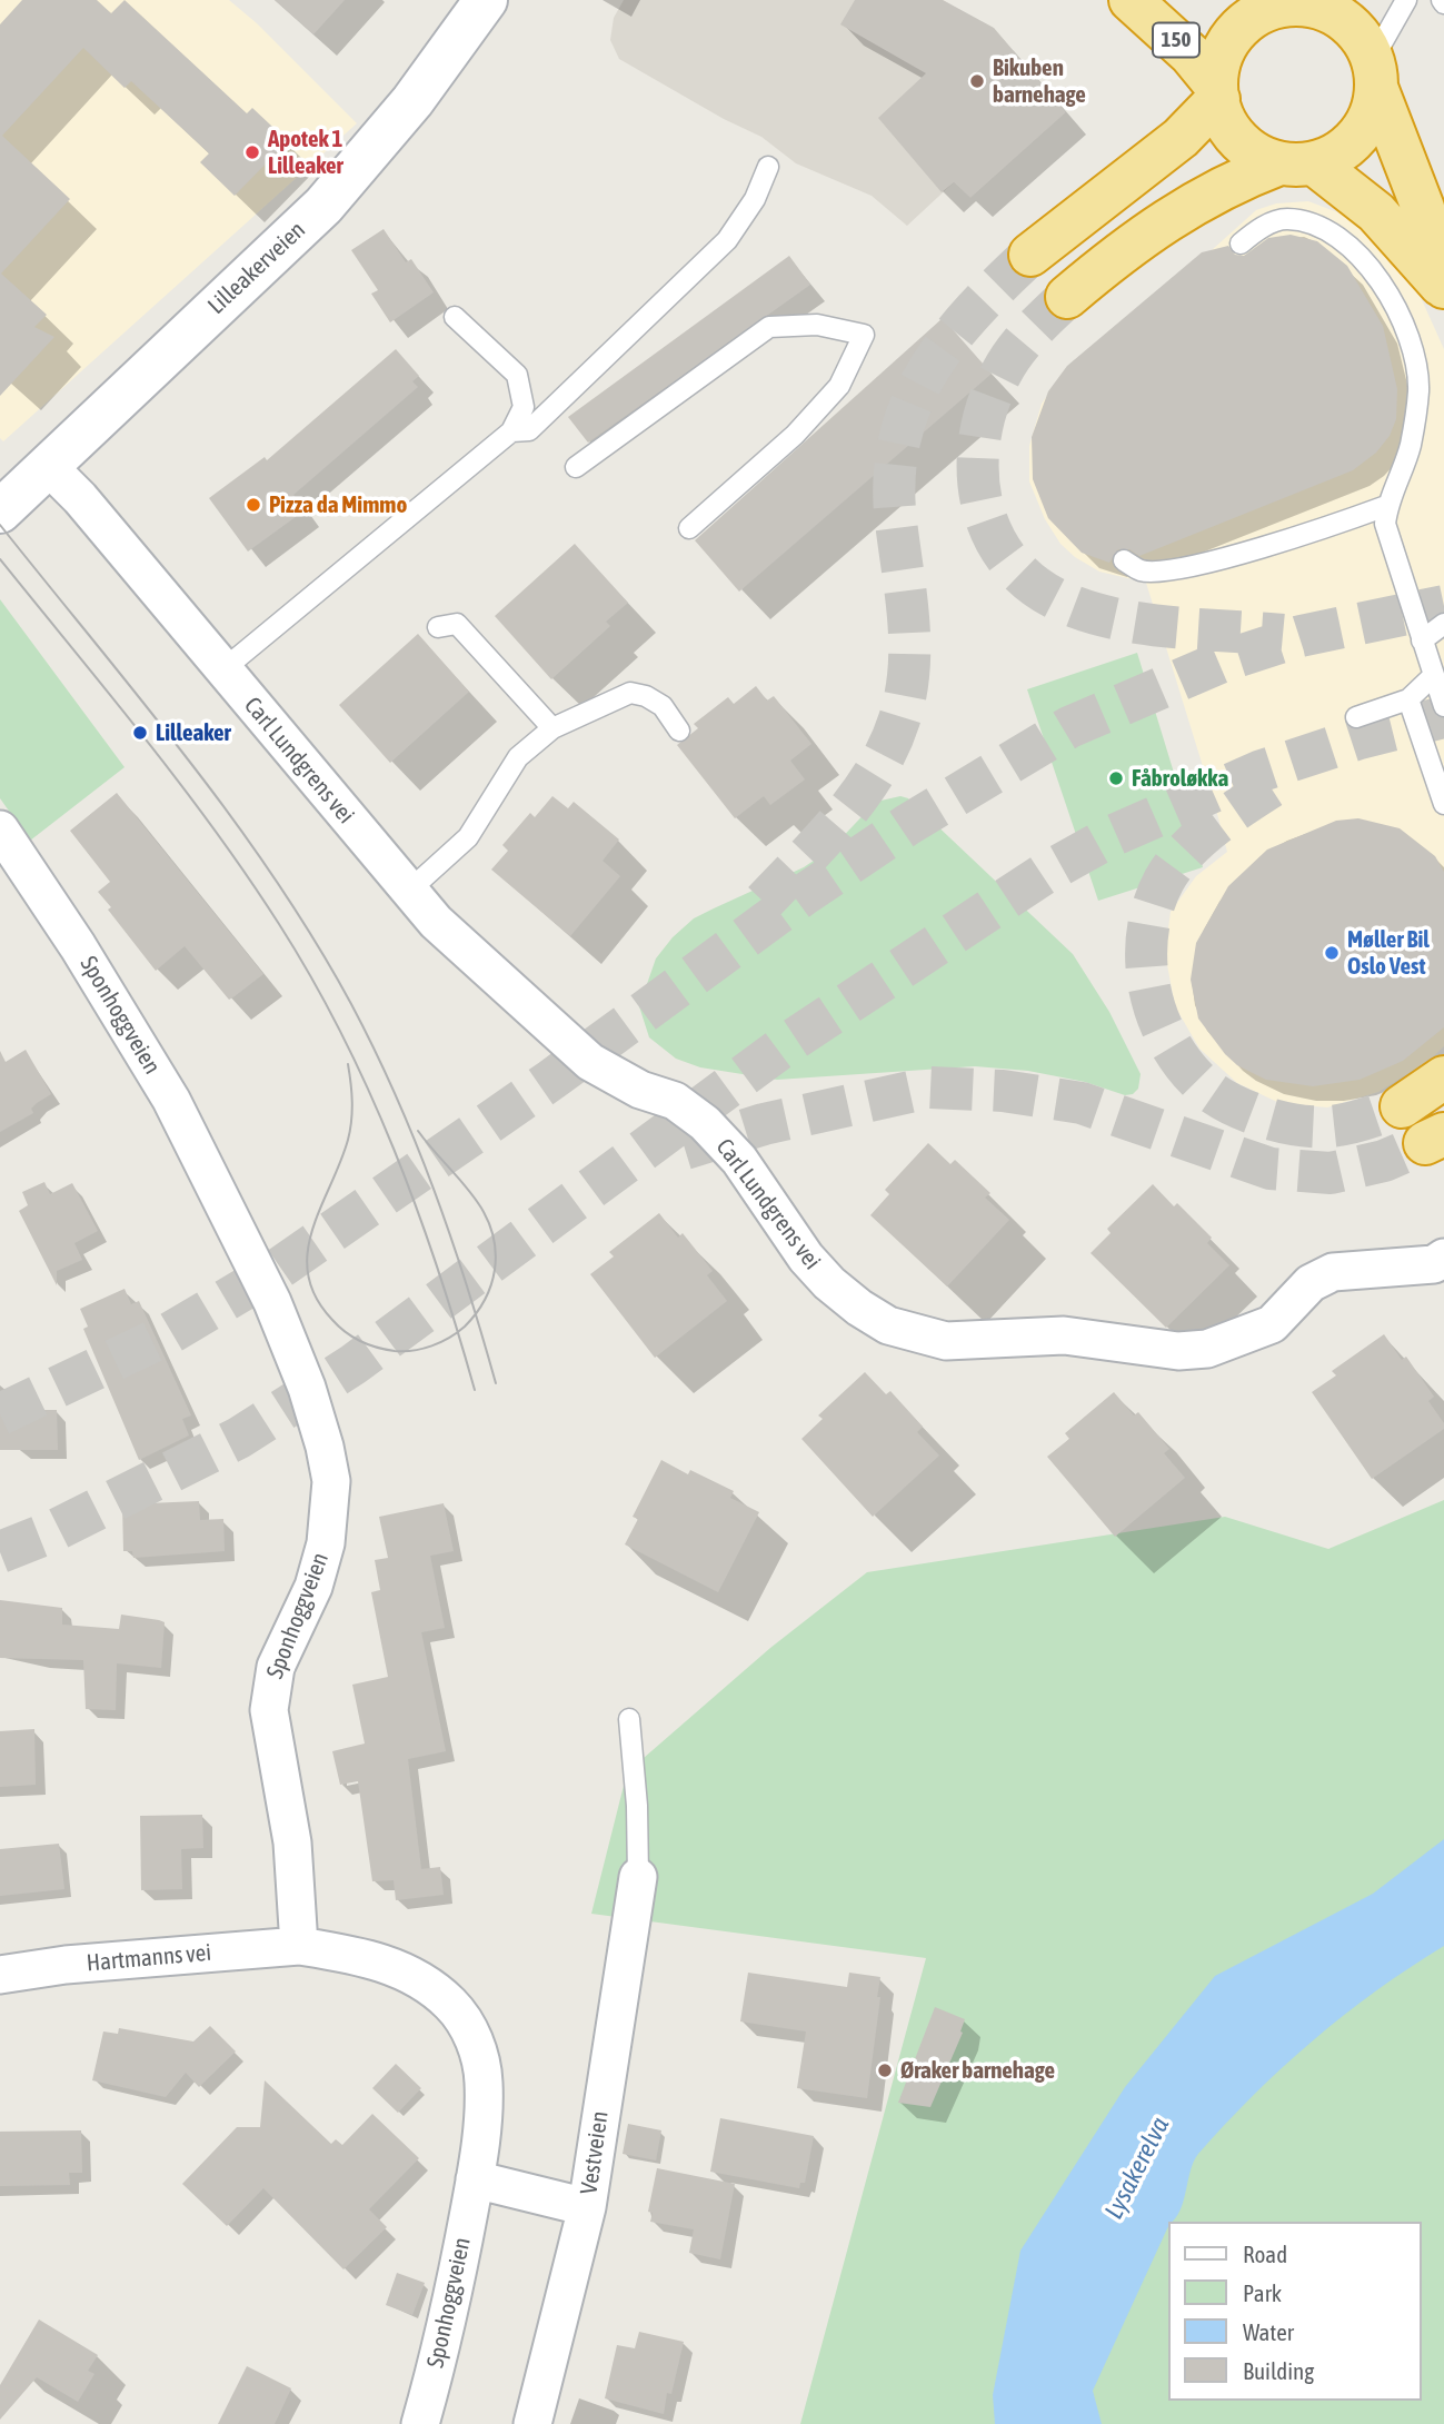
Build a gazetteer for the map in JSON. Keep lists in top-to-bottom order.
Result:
{
  "streets": {
    "highway": ["150"],
    "main road": ["Lilleakerveien"],
    "street": [
      "Carl Lundgrens vei",
      "Sponhoggveien",
      "Hartmanns vei",
      "Vestveien"
    ]
  },
  "crossings": [
    ["Lilleakerveien", "Carl Lundgrens vei"],
    ["Sponhoggveien", "Hartmanns vei"]
  ],
  "water": ["Lysakerelva"],
  "places": [
    "Bikuben barnehage",
    "Apotek 1 Lilleaker",
    "Pizza da Mimmo",
    "Lilleaker",
    "Fåbroløkka",
    "Møller Bil Oslo Vest",
    "Øraker barnehage"
  ],
  "legend": [
    "Road",
    "Park",
    "Water",
    "Building"
  ]
}
